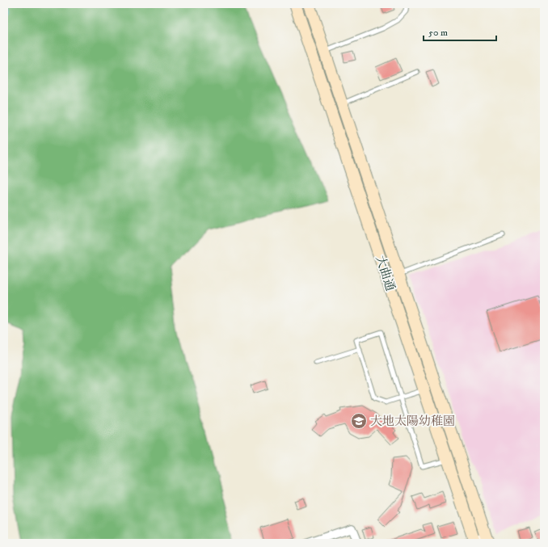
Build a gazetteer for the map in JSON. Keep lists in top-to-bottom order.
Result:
{
  "streets": {
    "street": ["大曲通"]
  },
  "places": {
    "school or university": ["大地太陽幼稚園"]
  },
  "scale_bar": "50 m"
}
